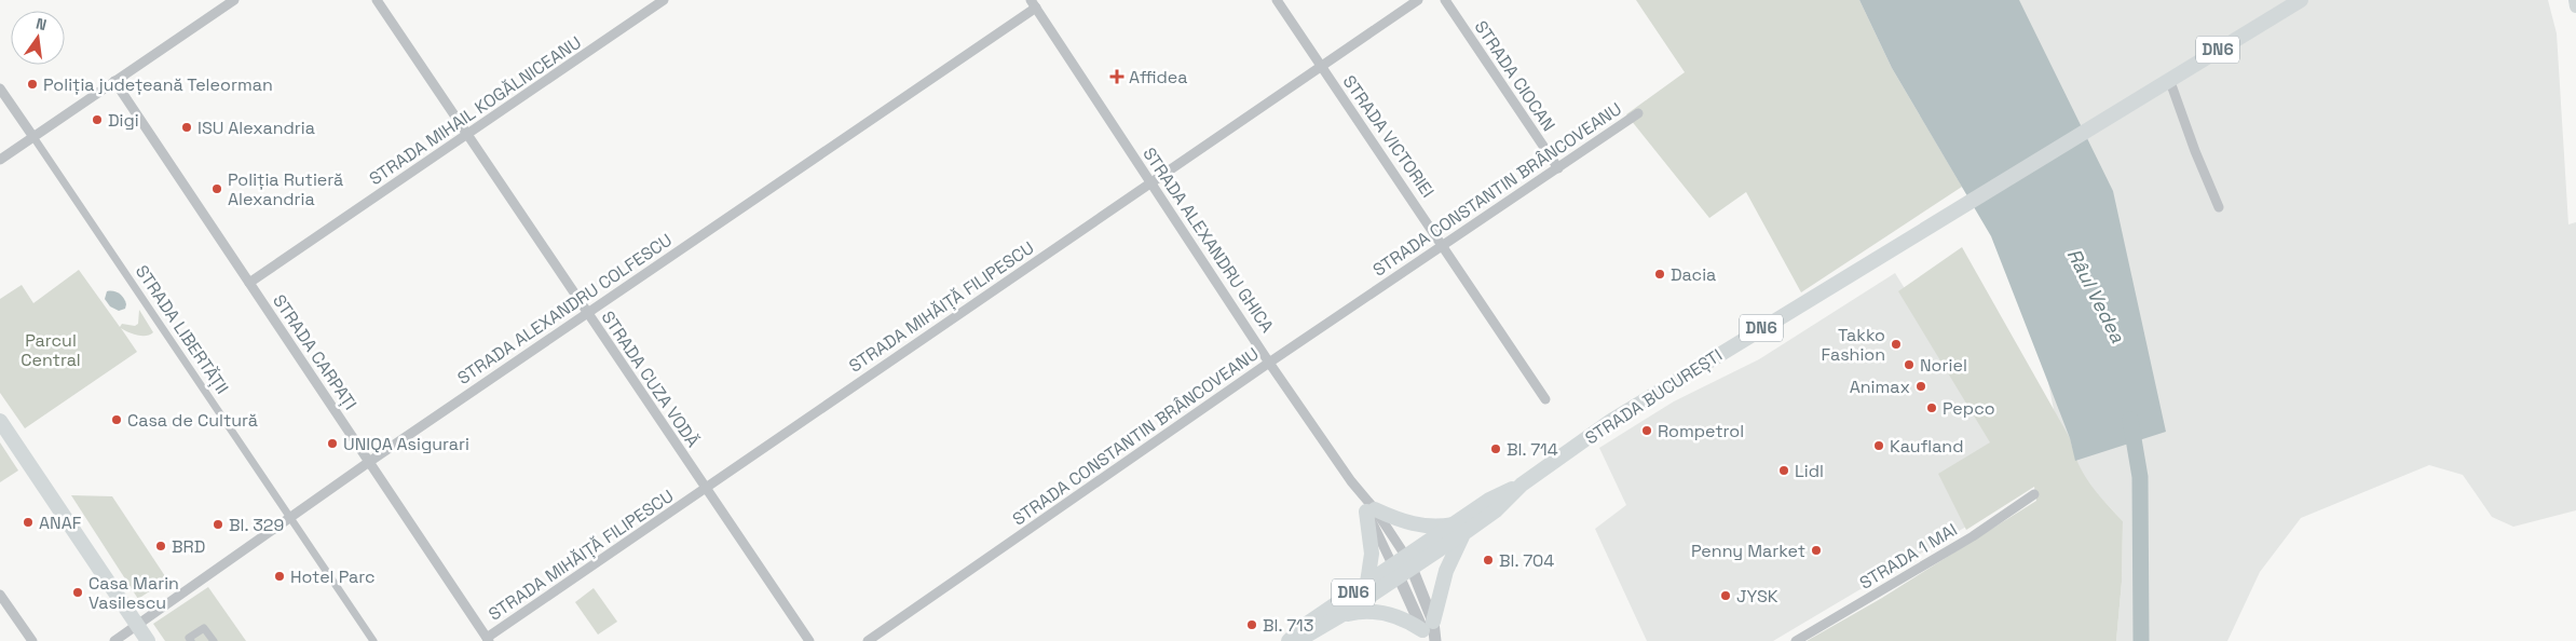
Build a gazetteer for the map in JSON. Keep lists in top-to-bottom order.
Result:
{
  "streets": {
    "main road": ["DN6", "STRADA BUCUREȘTI"],
    "street": [
      "STRADA CIOCAN",
      "STRADA MIHAIL KOGĂLNICEANU",
      "STRADA VICTORIEI",
      "STRADA CONSTANTIN BRÂNCOVEANU",
      "STRADA ALEXANDRU GHICA",
      "STRADA MIHĂIȚĂ FILIPESCU",
      "STRADA ALEXANDRU COLFESCU",
      "STRADA LIBERTĂȚII",
      "STRADA CARPAȚI",
      "STRADA CUZA VODĂ",
      "STRADA 1 MAI"
    ]
  },
  "crossings": [
    ["DN6", "STRADA BUCUREȘTI"],
    ["STRADA CIOCAN", "STRADA CONSTANTIN BRÂNCOVEANU"],
    ["STRADA MIHAIL KOGĂLNICEANU", "STRADA CARPAȚI"],
    ["STRADA MIHAIL KOGĂLNICEANU", "STRADA CUZA VODĂ"],
    ["STRADA VICTORIEI", "STRADA CONSTANTIN BRÂNCOVEANU"],
    ["STRADA VICTORIEI", "STRADA MIHĂIȚĂ FILIPESCU"],
    ["STRADA CONSTANTIN BRÂNCOVEANU", "STRADA ALEXANDRU GHICA"],
    ["STRADA ALEXANDRU GHICA", "STRADA MIHĂIȚĂ FILIPESCU"],
    ["STRADA ALEXANDRU GHICA", "STRADA ALEXANDRU COLFESCU"],
    ["STRADA ALEXANDRU GHICA", "STRADA BUCUREȘTI"],
    ["STRADA MIHĂIȚĂ FILIPESCU", "STRADA CARPAȚI"],
    ["STRADA MIHĂIȚĂ FILIPESCU", "STRADA CUZA VODĂ"],
    ["STRADA ALEXANDRU COLFESCU", "STRADA LIBERTĂȚII"],
    ["STRADA ALEXANDRU COLFESCU", "STRADA CARPAȚI"],
    ["STRADA ALEXANDRU COLFESCU", "STRADA CUZA VODĂ"]
  ],
  "water": ["Râul Vedea"],
  "parks": ["Parcul Central"],
  "places": {
    "health": ["Affidea"],
    "other": [
      "Poliția județeană Teleorman",
      "Digi",
      "ISU Alexandria",
      "Poliția Rutieră Alexandria",
      "Dacia",
      "Takko Fashion",
      "Noriel",
      "Animax",
      "Pepco",
      "Casa de Cultură",
      "Rompetrol",
      "UNIQA Asigurari",
      "Kaufland",
      "Bl. 714",
      "Lidl",
      "ANAF",
      "Bl. 329",
      "BRD",
      "Penny Market",
      "Bl. 704",
      "Hotel Parc",
      "Casa Marin Vasilescu",
      "JYSK",
      "Bl. 713"
    ]
  },
  "north": "top"
}
